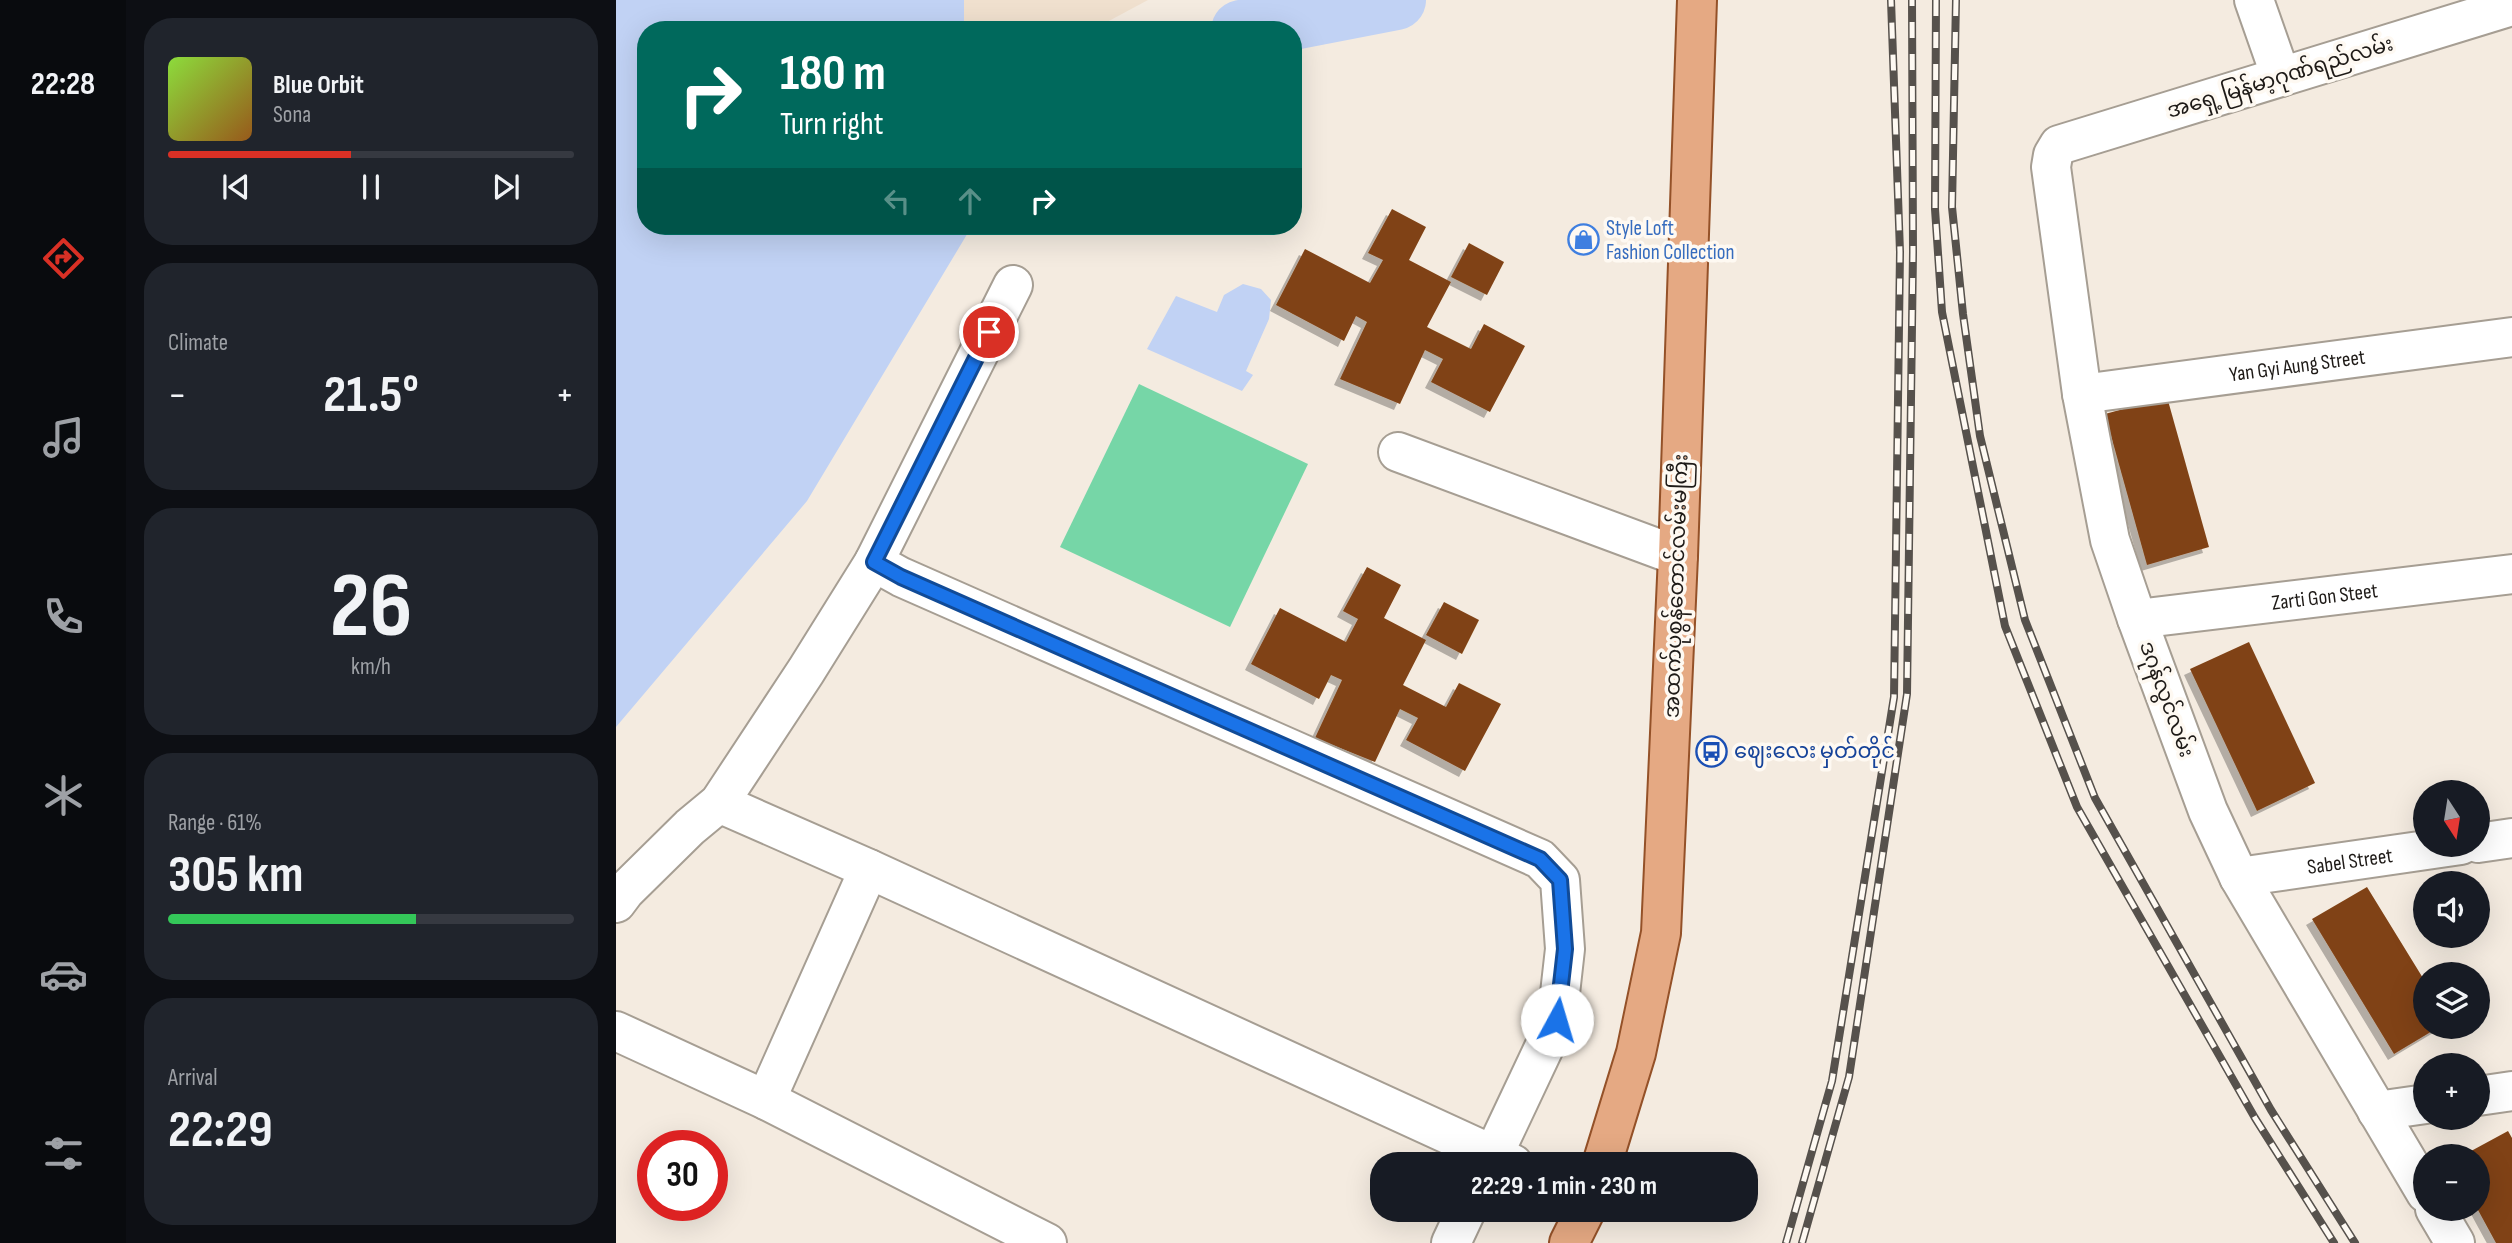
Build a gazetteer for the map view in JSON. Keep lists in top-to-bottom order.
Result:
{
  "streets": {
    "main road": ["အထက်ပုစွန်တောင်လမ်းမကြီး"],
    "street": [
      "အရှေ့ မြန်မာ့ဂုဏ်ရည်လမ်း",
      "Yan Gyi Aung Street",
      "Zarti Gon Steet",
      "ဒဂုန်လွင်လမ်း",
      "Sabel Street"
    ]
  },
  "crossings": [
    ["အရှေ့ မြန်မာ့ဂုဏ်ရည်လမ်း", "ဒဂုန်လွင်လမ်း"],
    ["Yan Gyi Aung Street", "ဒဂုန်လွင်လမ်း"],
    ["Zarti Gon Steet", "ဒဂုန်လွင်လမ်း"],
    ["ဒဂုန်လွင်လမ်း", "Sabel Street"]
  ],
  "places": {
    "shop": ["Style Loft Fashion Collection"],
    "bus stop": ["ဈေးလေး မှတ်တိုင်"]
  },
  "north": "bottom",
  "page": {
    "tabs": "22:28",
    "turn": ["180 m", "Turn right"],
    "song": ["Blue Orbit", "Sona"],
    "tile": [
      "Climate",
      ["26", "km/h"],
      ["Range · 61%", "305 km"],
      ["Arrival", "22:29"]
    ],
    "heat": ["−", "21.5°", "+"],
    "map_buttons": ["+", "−"],
    "limit": "30",
    "trip": "22:29 · 1 min · 230 m"
  }
}
